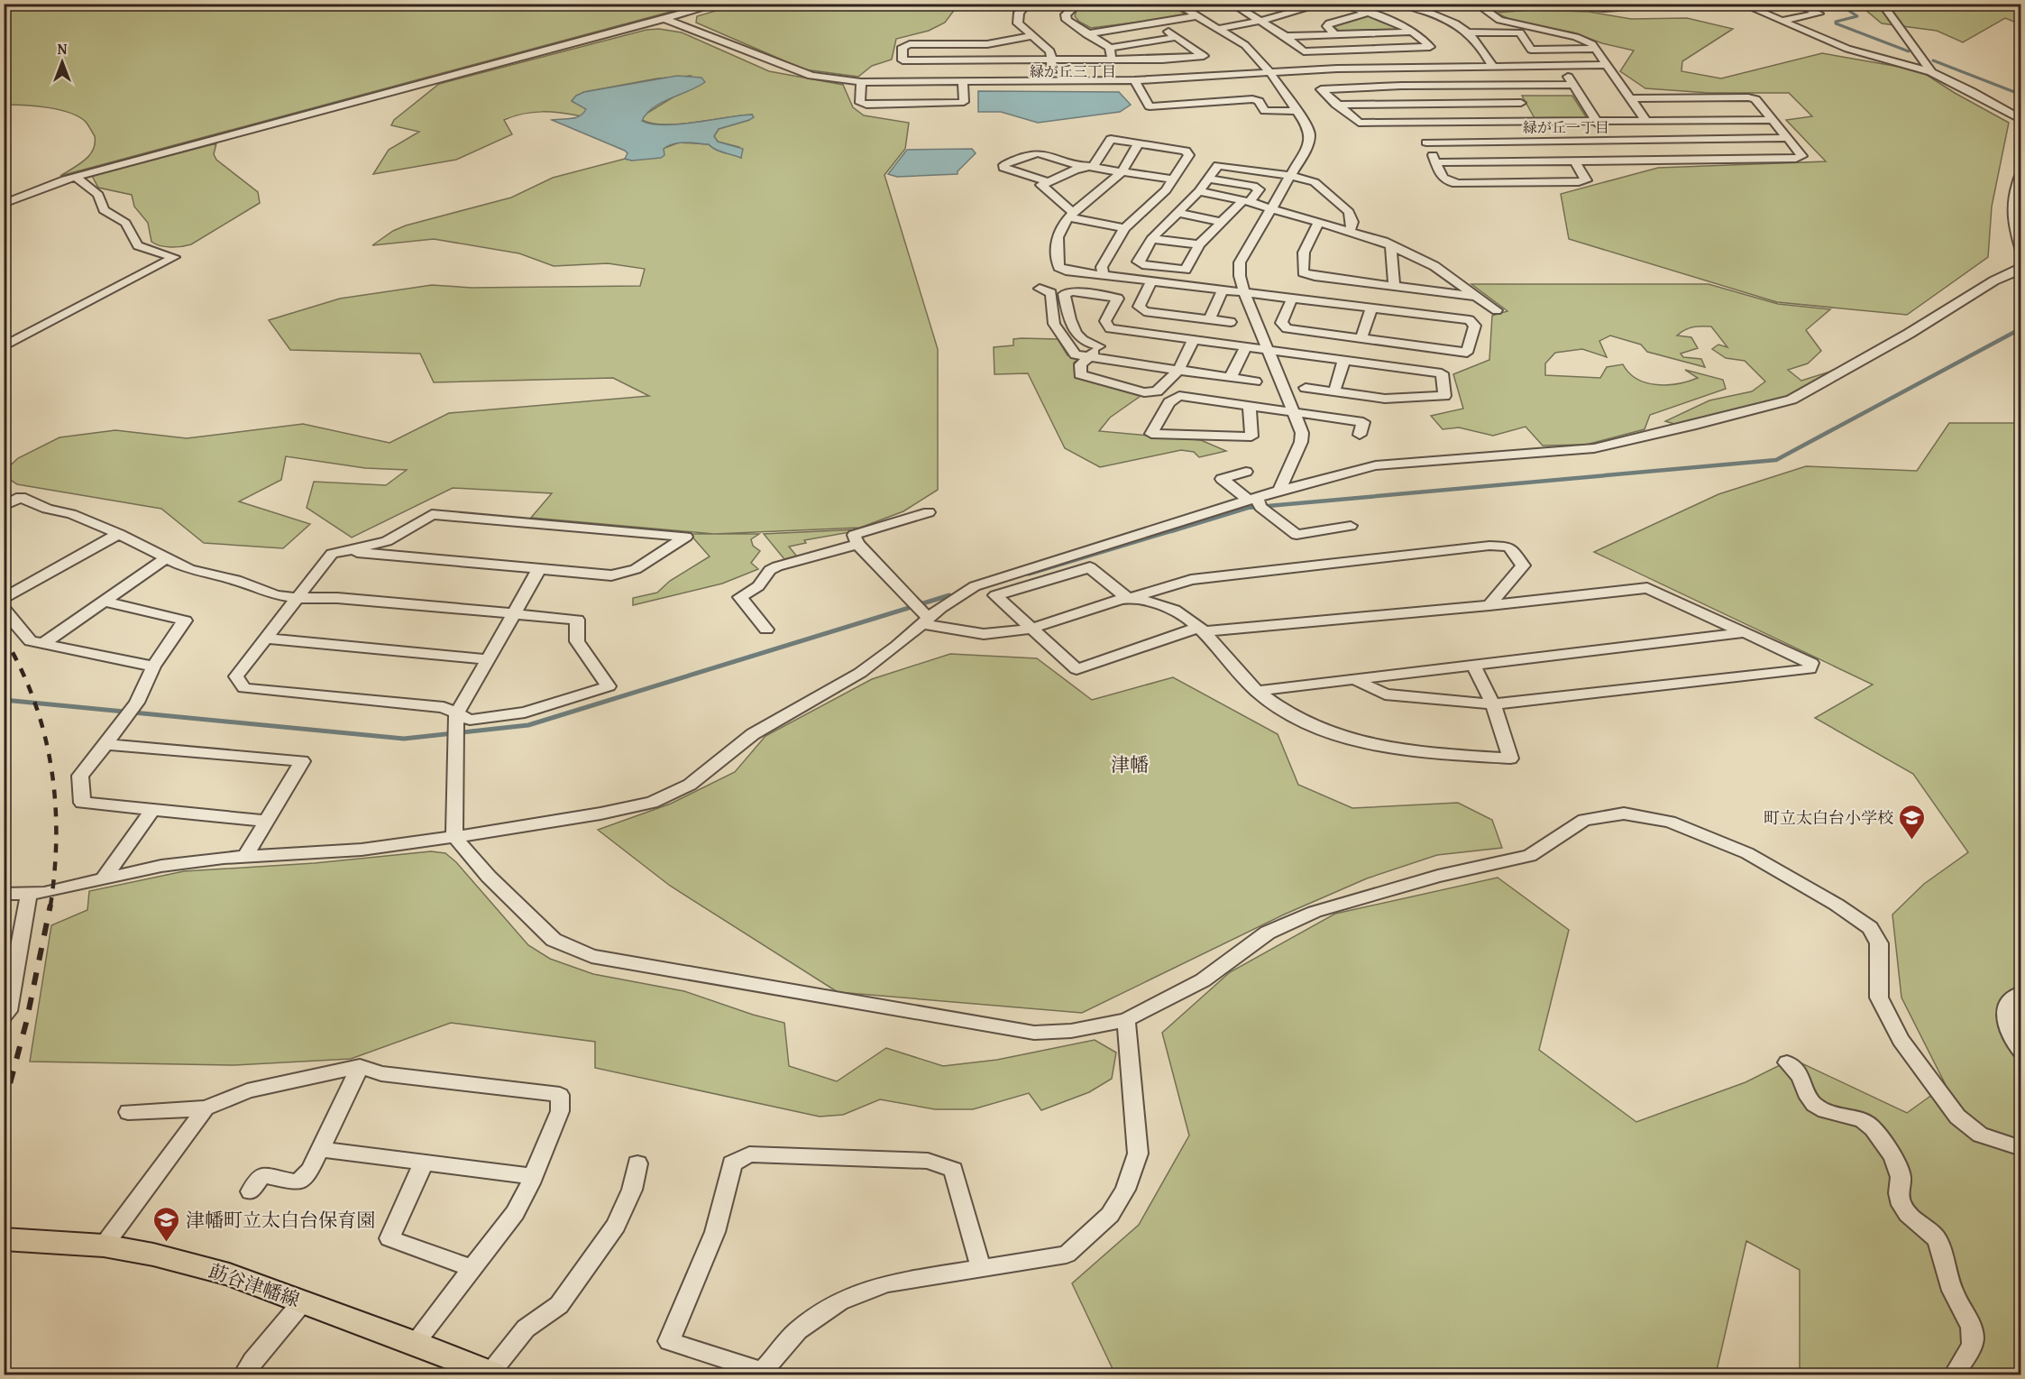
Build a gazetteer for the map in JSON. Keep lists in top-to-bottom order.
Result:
{
  "streets": {
    "main road": ["莇谷津幡線"]
  },
  "districts": ["緑が丘三丁目", "緑が丘一丁目", "津幡"],
  "places": {
    "school or university": ["町立太白台小学校", "津幡町立太白台保育園"]
  },
  "north": "top"
}
